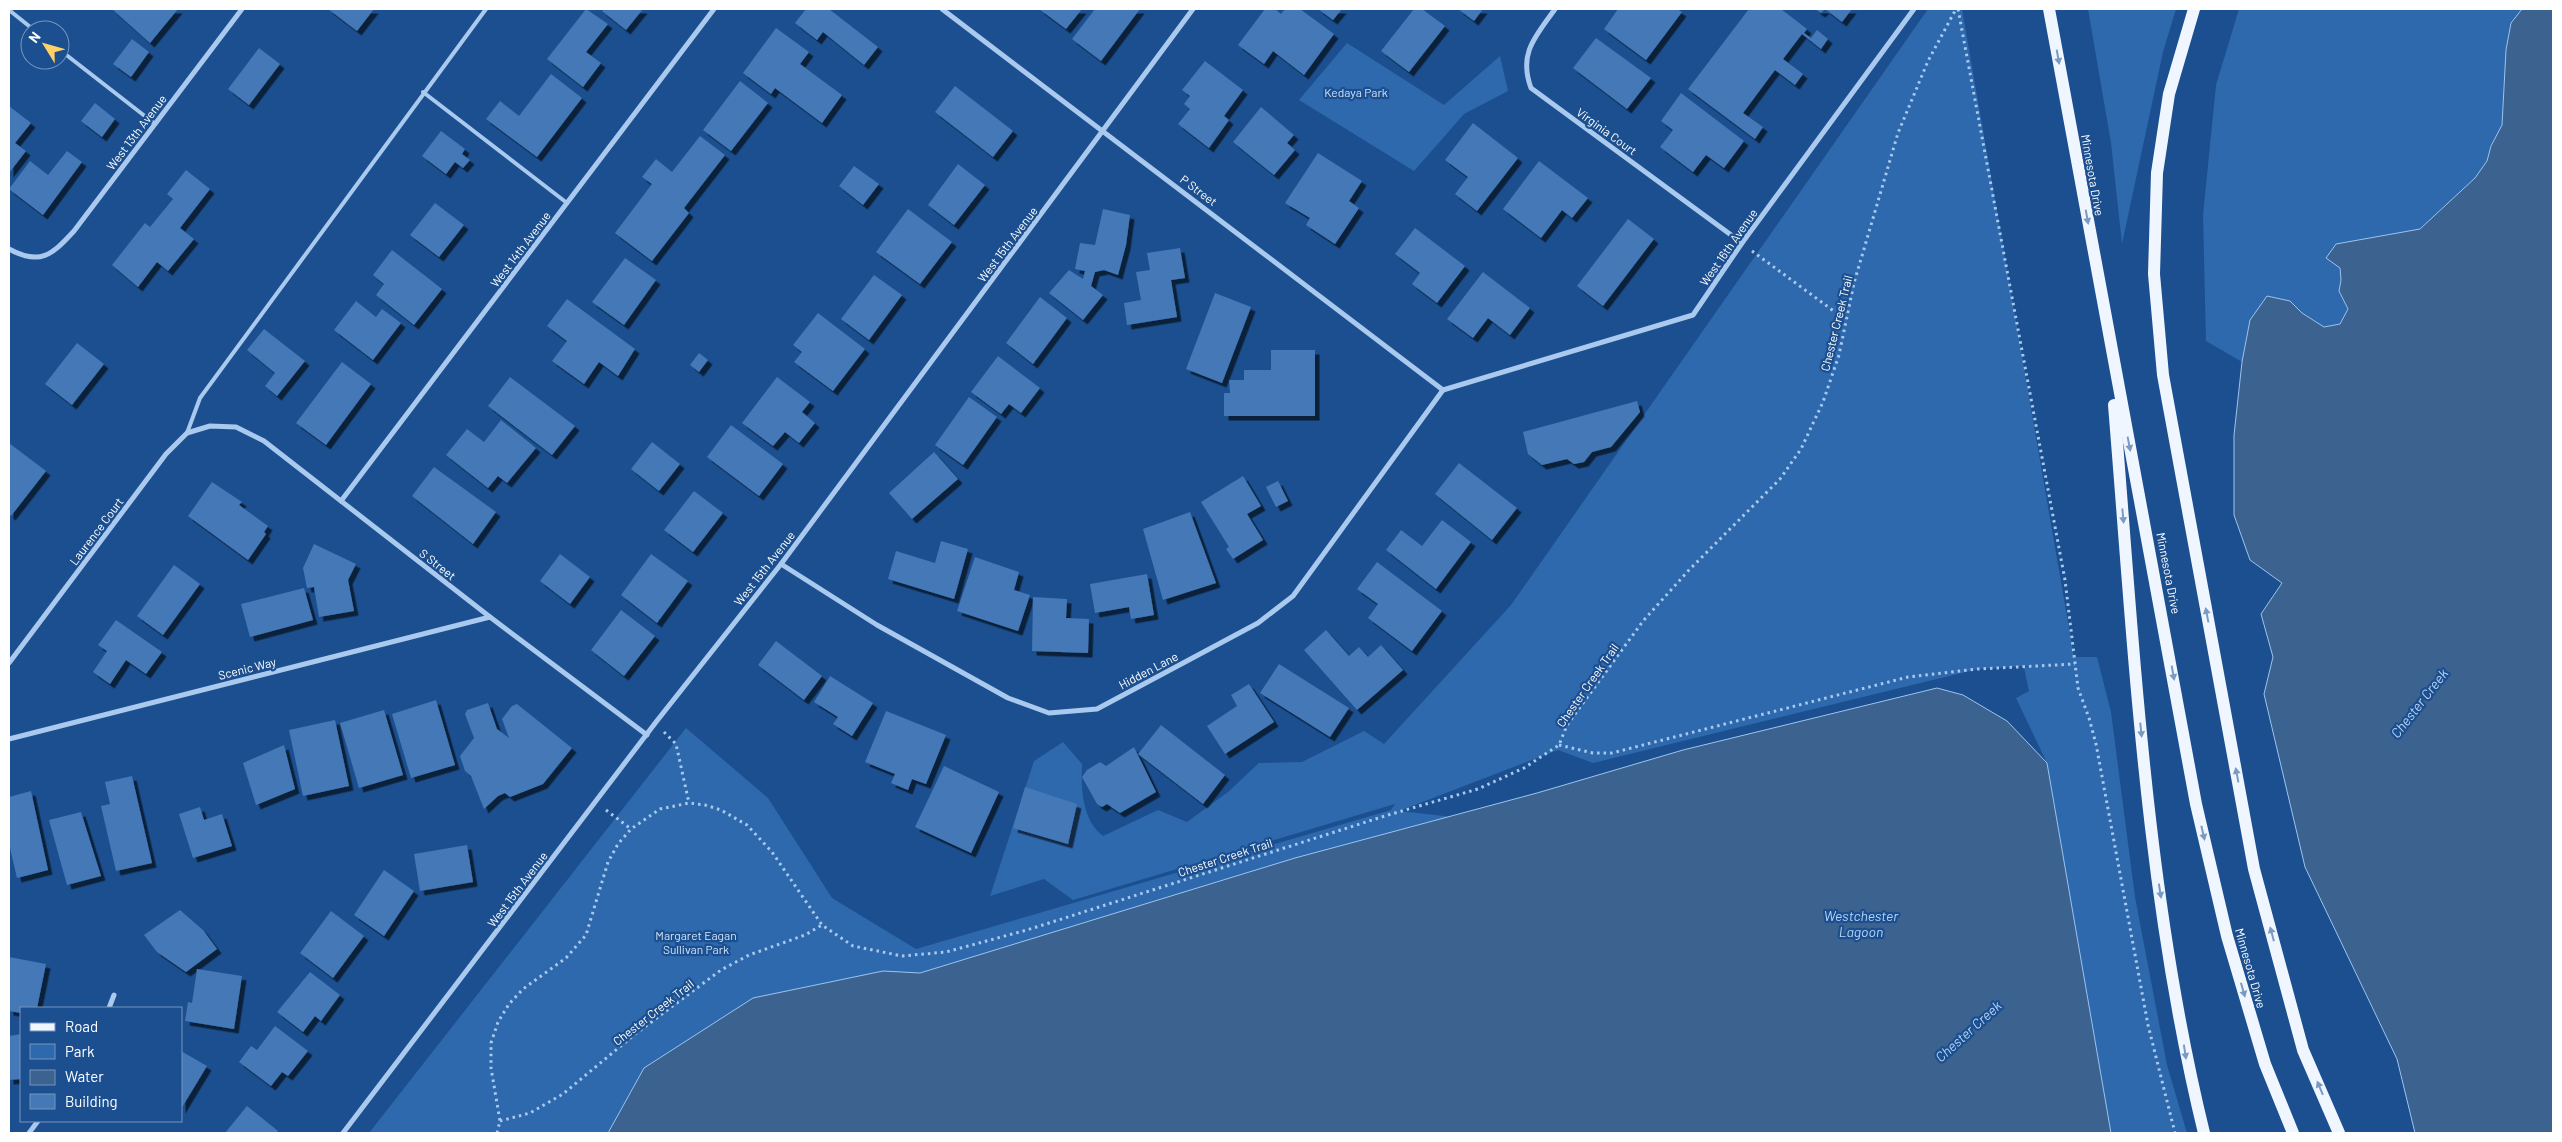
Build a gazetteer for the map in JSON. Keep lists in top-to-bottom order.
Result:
{
  "streets": {
    "main road": ["Minnesota Drive"],
    "street": [
      "Virginia Court",
      "West 13th Avenue",
      "P Street",
      "West 15th Avenue",
      "West 16th Avenue",
      "West 14th Avenue",
      "Laurence Court",
      "S Street",
      "Scenic Way",
      "Hidden Lane"
    ],
    "path": ["Chester Creek Trail"]
  },
  "crossings": [
    ["Virginia Court", "West 16th Avenue"],
    ["P Street", "West 15th Avenue"],
    ["P Street", "West 16th Avenue"],
    ["P Street", "Hidden Lane"],
    ["West 15th Avenue", "S Street"],
    ["West 15th Avenue", "Hidden Lane"],
    ["West 16th Avenue", "Hidden Lane"],
    ["West 14th Avenue", "S Street"],
    ["Laurence Court", "S Street"],
    ["S Street", "Scenic Way"]
  ],
  "water": ["Chester Creek", "Westchester Lagoon"],
  "parks": ["Kedaya Park", "Margaret Eagan Sullivan Park"],
  "legend": [
    "Road",
    "Park",
    "Water",
    "Building"
  ],
  "north": "top left"
}
